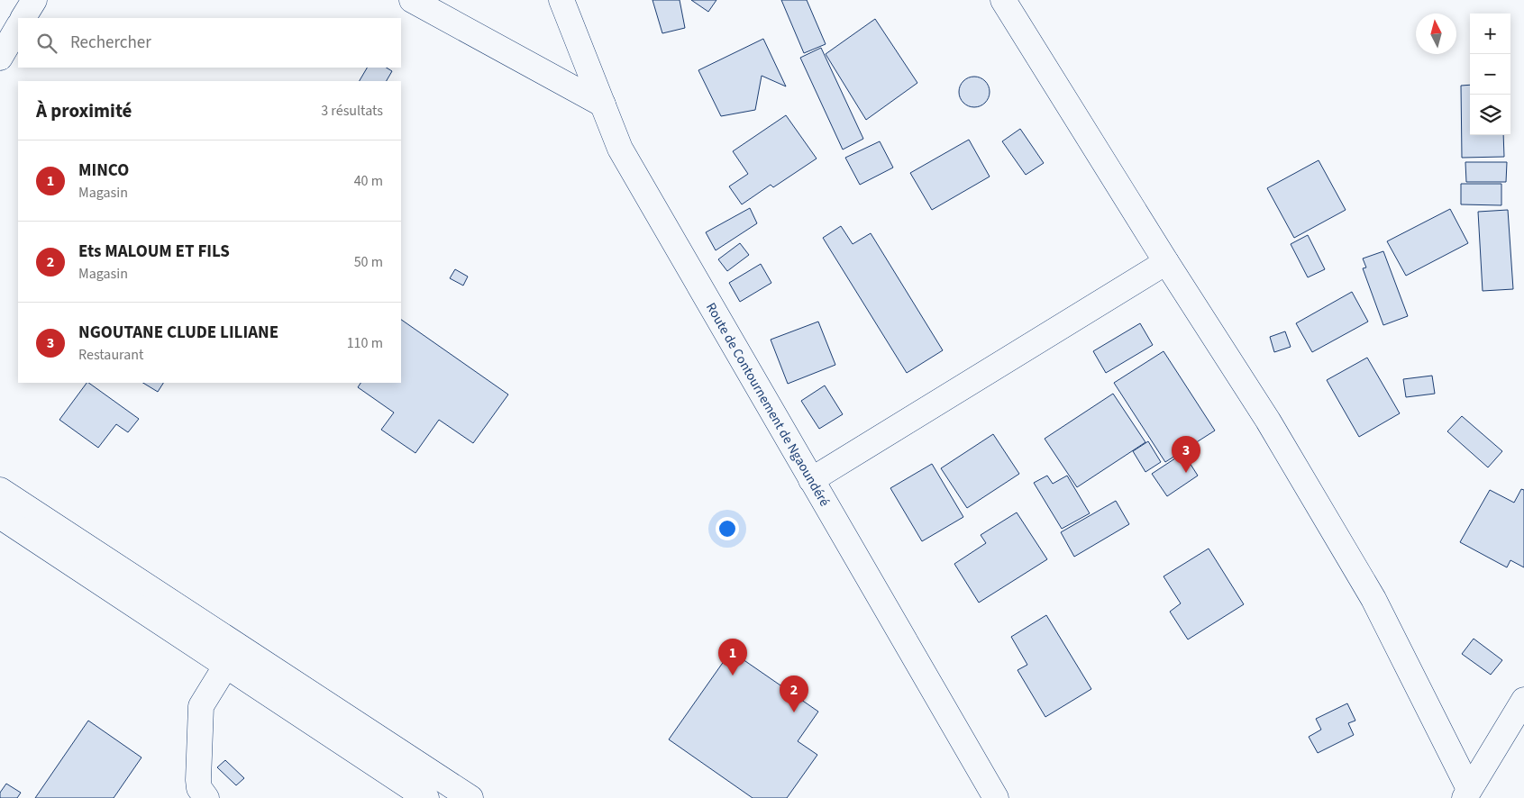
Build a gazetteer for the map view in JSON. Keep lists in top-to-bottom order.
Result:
{
  "streets": {
    "street": ["Route de Contournement de Ngaoundéré"]
  },
  "north": "top",
  "page": {
    "map_buttons": ["+", "−"],
    "search": "Rechercher",
    "heading": ["À proximité", "3 résultats"],
    "list": [
      {
        "mark": "1",
        "name": "MINCO",
        "note": "Magasin",
        "value": "40 m"
      },
      {
        "mark": "2",
        "name": "Ets MALOUM ET FILS",
        "note": "Magasin",
        "value": "50 m"
      },
      {
        "mark": "3",
        "name": "NGOUTANE CLUDE LILIANE",
        "note": "Restaurant",
        "value": "110 m"
      }
    ],
    "pins": ["3", "1", "2"]
  }
}
